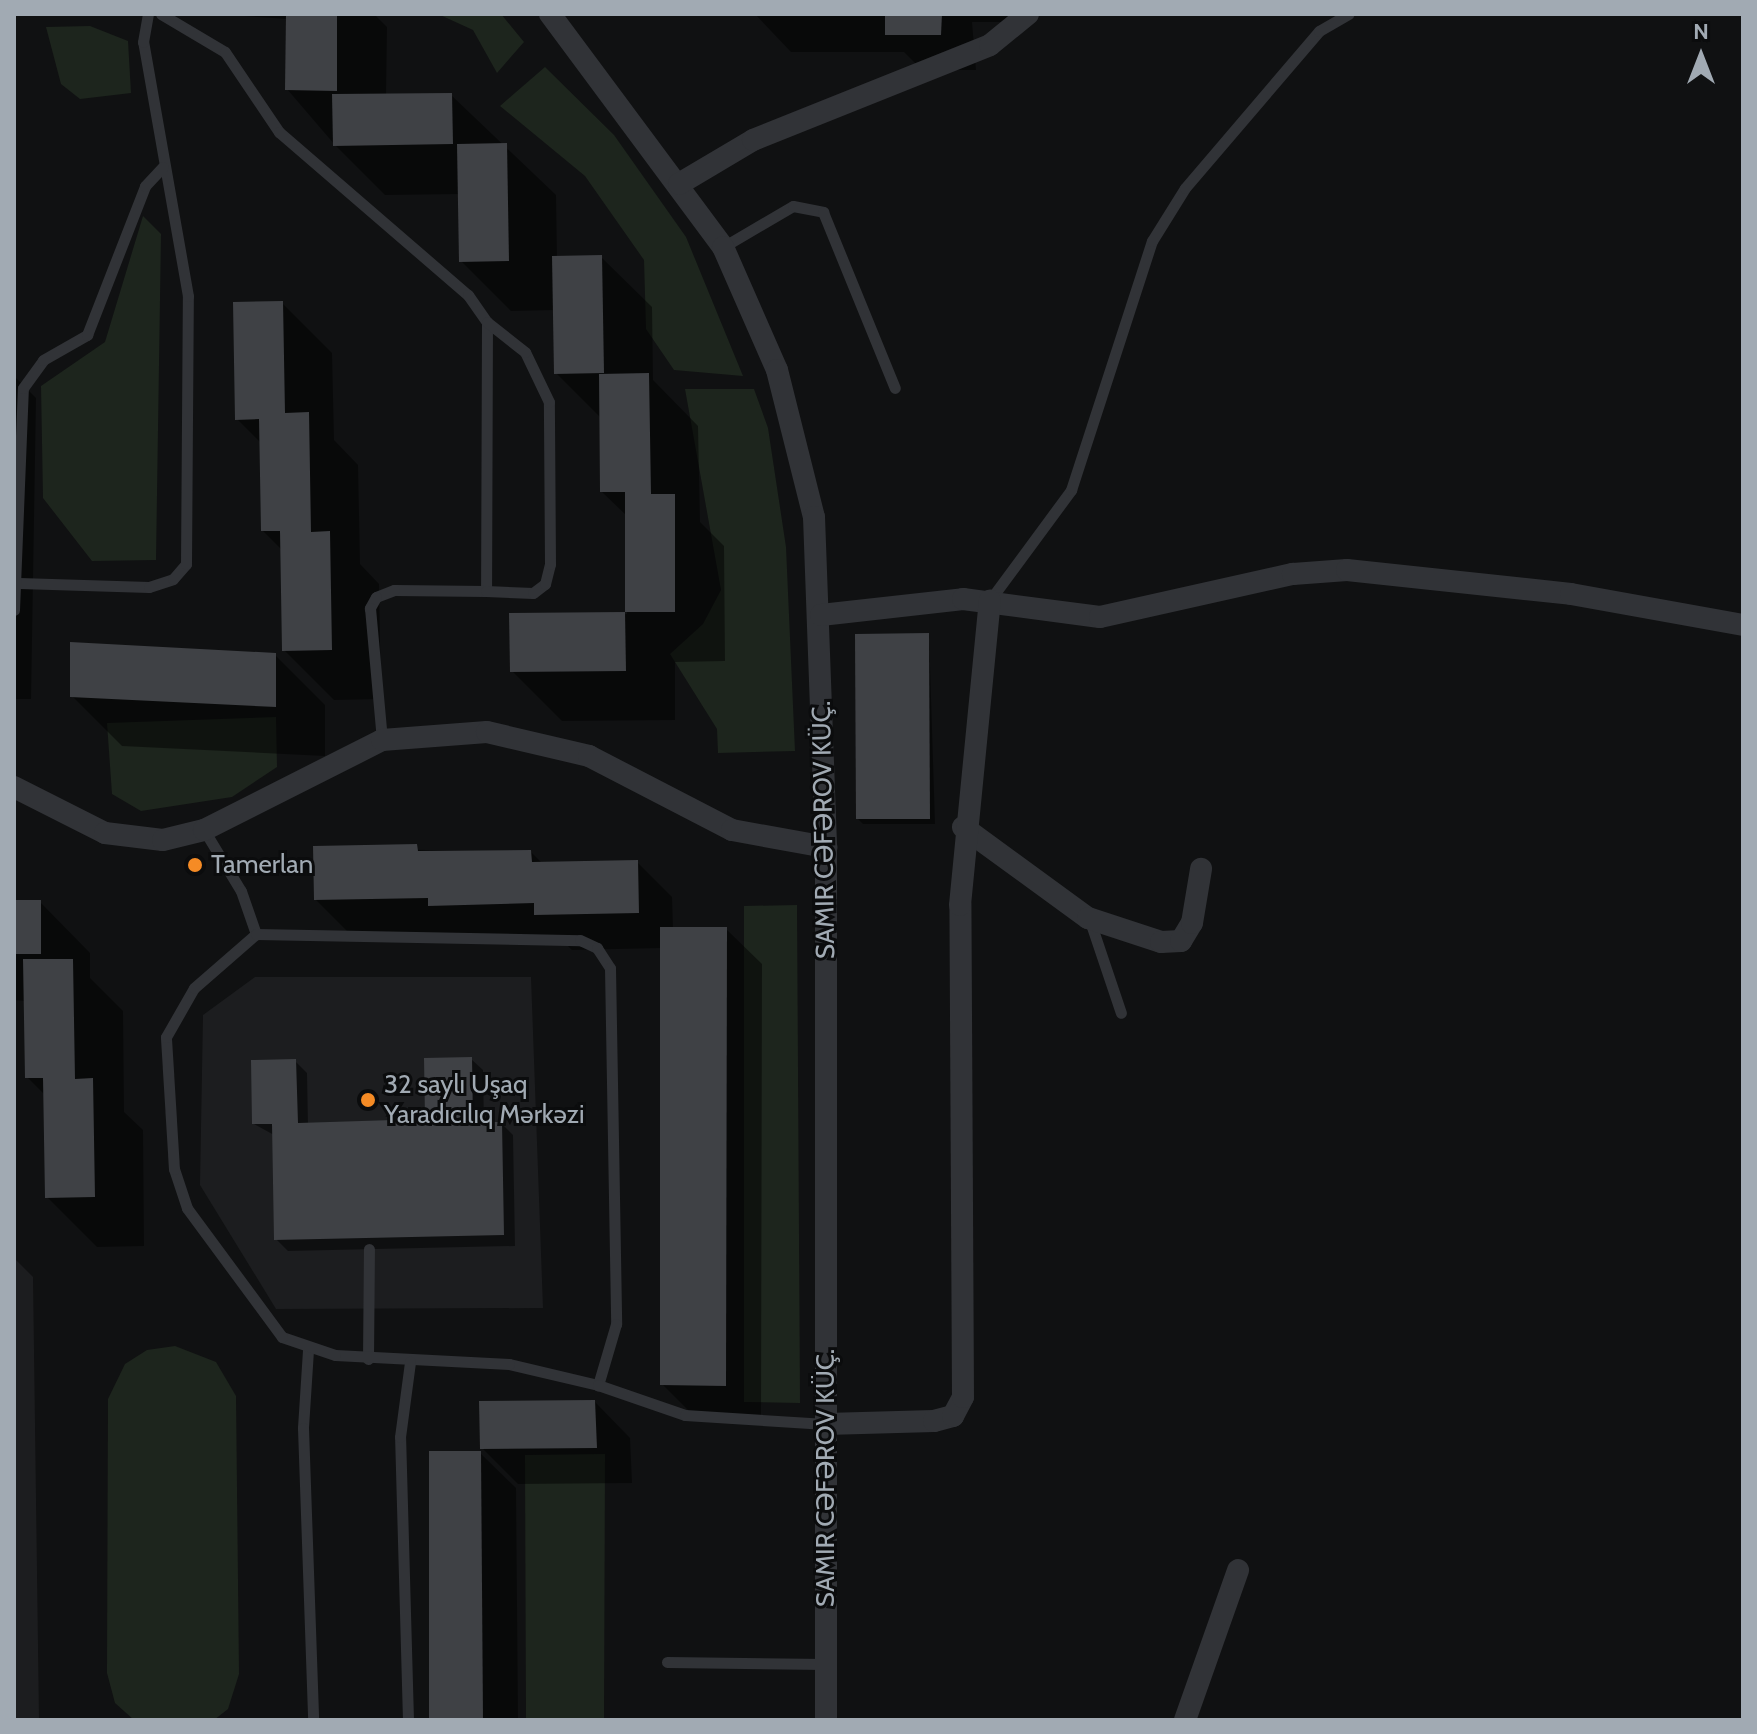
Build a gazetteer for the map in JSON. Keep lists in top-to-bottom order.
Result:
{
  "streets": {
    "street": ["SAMIR CƏFƏROV KÜÇ."]
  },
  "places": ["Tamerlan", "32 saylı Uşaq Yaradıcılıq Mərkəzi"],
  "north": "top"
}
